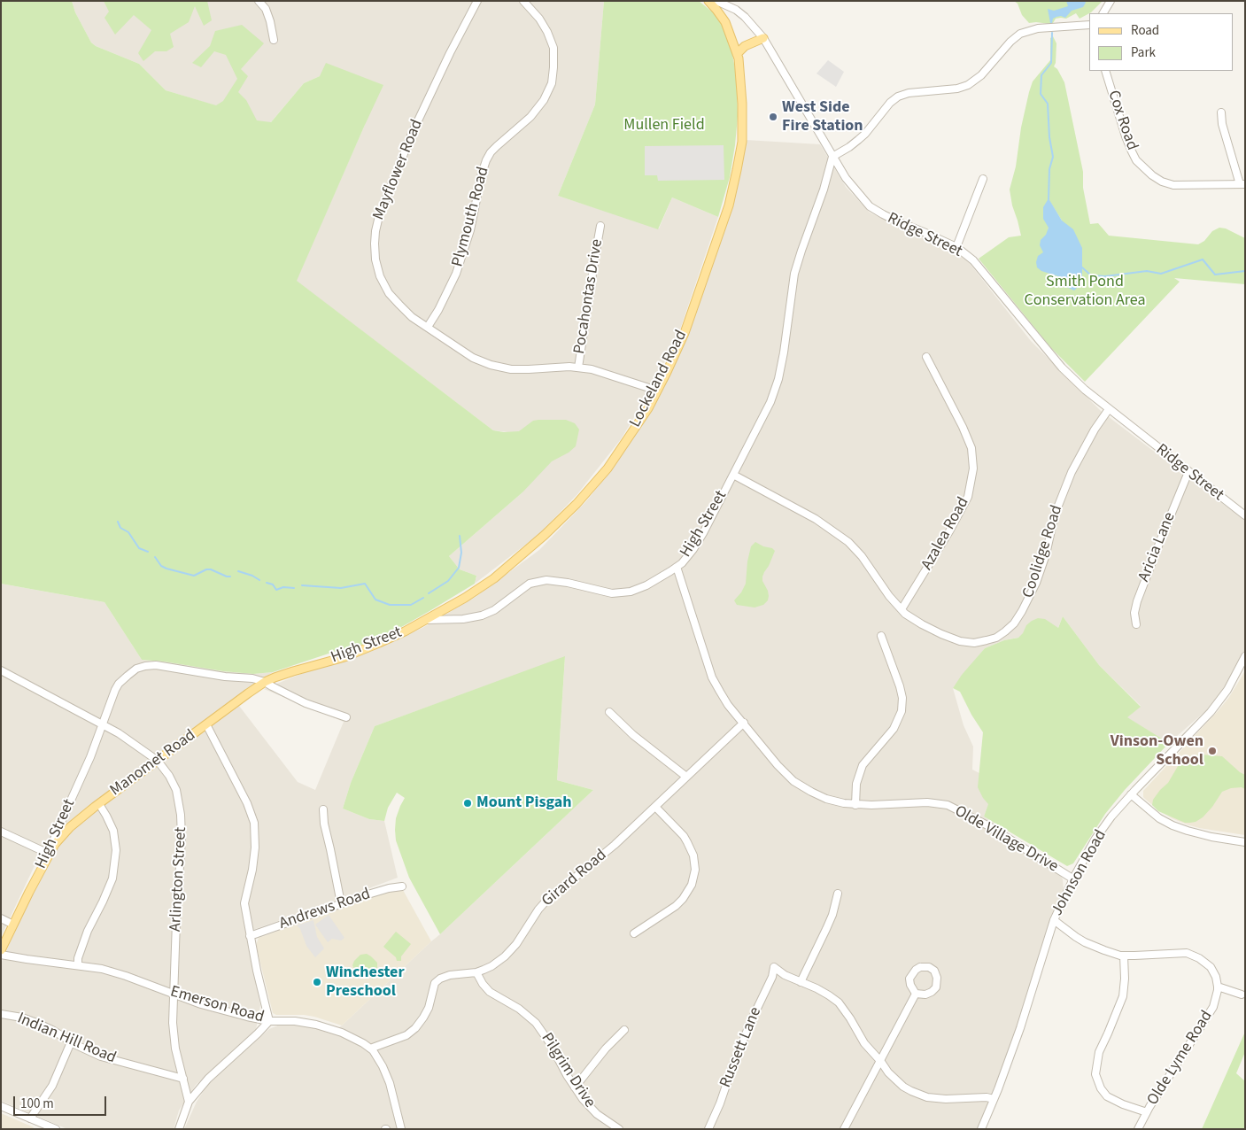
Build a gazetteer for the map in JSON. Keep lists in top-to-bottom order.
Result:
{
  "streets": {
    "main road": ["Lockeland Road", "High Street", "Manomet Road"],
    "street": [
      "Cox Road",
      "Mayflower Road",
      "Plymouth Road",
      "Ridge Street",
      "Pocahontas Drive",
      "Azalea Road",
      "Aricia Lane",
      "Coolidge Road",
      "Olde Village Drive",
      "Johnson Road",
      "Girard Road",
      "Arlington Street",
      "Andrews Road",
      "Emerson Road",
      "Indian Hill Road",
      "Russett Lane",
      "Olde Lyme Road",
      "Pilgrim Drive"
    ]
  },
  "crossings": [
    ["Mayflower Road", "Plymouth Road"],
    ["Mayflower Road", "Pocahontas Drive"],
    ["Mayflower Road", "Lockeland Road"],
    ["Ridge Street", "High Street"],
    ["Ridge Street", "Aricia Lane"],
    ["Ridge Street", "Coolidge Road"],
    ["Lockeland Road", "High Street"],
    ["High Street", "Coolidge Road"],
    ["High Street", "Manomet Road"],
    ["High Street", "Olde Village Drive"],
    ["High Street", "Arlington Street"],
    ["Azalea Road", "Coolidge Road"],
    ["Manomet Road", "Arlington Street"],
    ["Olde Village Drive", "Johnson Road"],
    ["Olde Village Drive", "Girard Road"],
    ["Girard Road", "Emerson Road"],
    ["Girard Road", "Pilgrim Drive"],
    ["Arlington Street", "Emerson Road"],
    ["Arlington Street", "Indian Hill Road"]
  ],
  "parks": ["Mullen Field", "Smith Pond Conservation Area"],
  "places": [
    "West Side Fire Station",
    "Vinson-Owen School",
    "Mount Pisgah",
    "Winchester Preschool"
  ],
  "legend": ["Road", "Park"],
  "scale_bar": "100 m"
}
